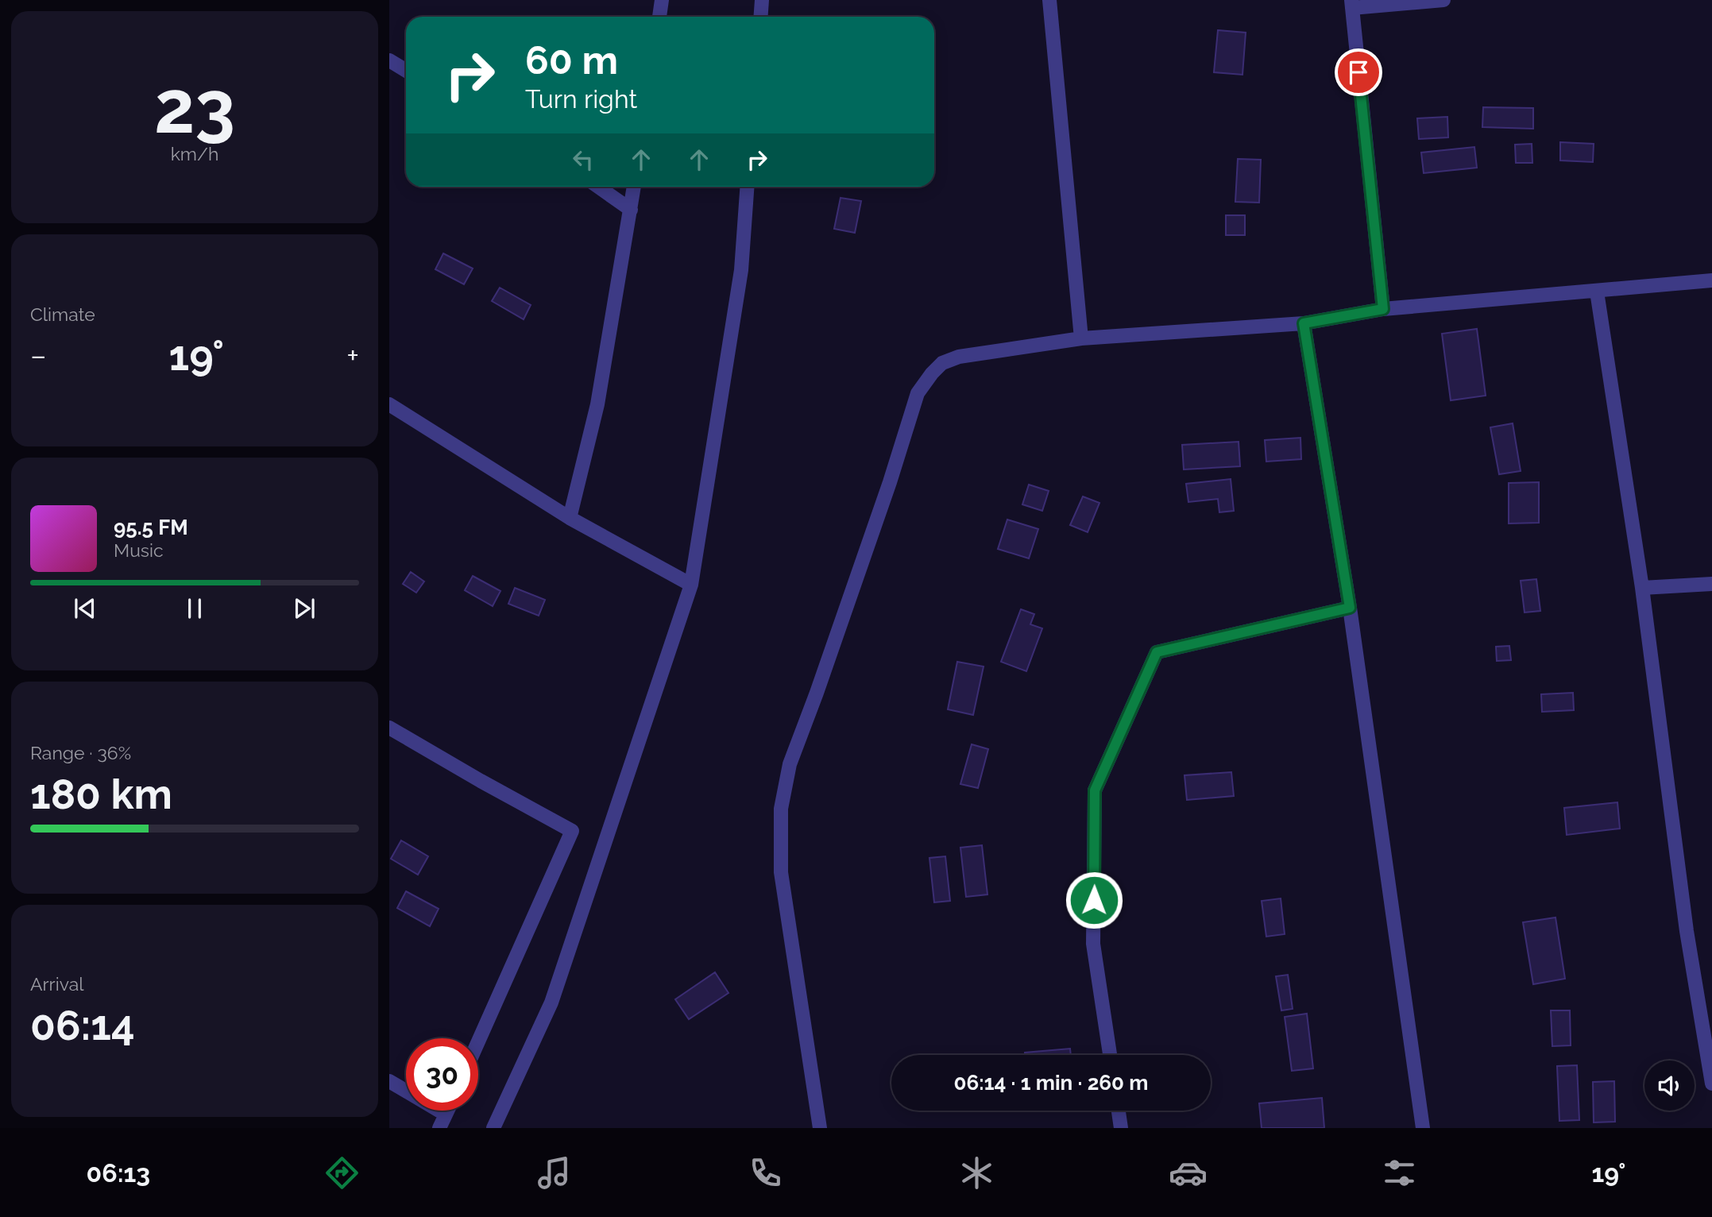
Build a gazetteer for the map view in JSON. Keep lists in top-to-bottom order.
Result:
{
  "page": {
    "tile": [
      ["23", "km/h"],
      "Climate",
      ["Range · 36%", "180 km"],
      ["Arrival", "06:14"]
    ],
    "turn": ["60 m", "Turn right"],
    "heat": ["−", "19°", "+"],
    "song": ["95.5 FM", "Music"],
    "limit": "30",
    "trip": "06:14 · 1 min · 260 m",
    "tabs": ["06:13", "19°"]
  }
}
